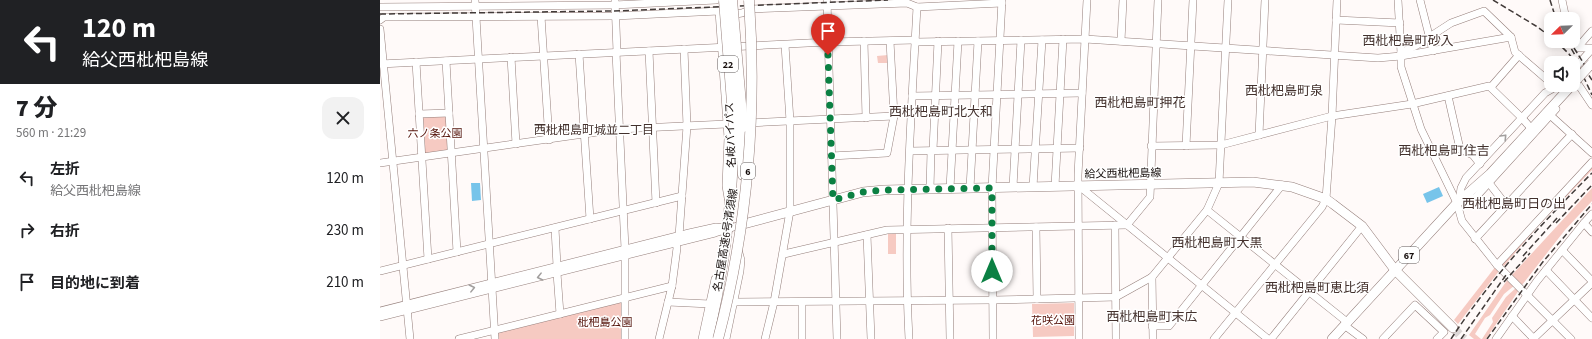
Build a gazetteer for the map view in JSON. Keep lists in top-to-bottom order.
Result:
{
  "streets": {
    "highway": [
      "22",
      "名岐バイパス",
      "6",
      "名古屋高速6号清須線"
    ],
    "main road": ["給父西枇杷島線", "67"]
  },
  "crossings": [
    ["名岐バイパス", "給父西枇杷島線"],
    ["名岐バイパス", "名古屋高速6号清須線"],
    ["給父西枇杷島線", "67"]
  ],
  "districts": [
    "西枇杷島町砂入",
    "西枇杷島町泉",
    "西枇杷島町押花",
    "西枇杷島町北大和",
    "西枇杷島町城並二丁目",
    "西枇杷島町住吉",
    "西枇杷島町日の出",
    "西枇杷島町大黒",
    "西枇杷島町恵比須",
    "西枇杷島町末広"
  ],
  "parks": ["六ノ条公園", "花咲公園", "枇杷島公園"],
  "north": "bottom left",
  "page": {
    "turn": ["120 m", "給父西枇杷島線"],
    "heading": ["7 分", "560 m · 21:29"],
    "list": [
      {
        "name": "左折",
        "note": "給父西枇杷島線",
        "value": "120 m"
      },
      {
        "name": "右折",
        "value": "230 m"
      },
      {
        "name": "目的地に到着",
        "value": "210 m"
      }
    ]
  }
}
